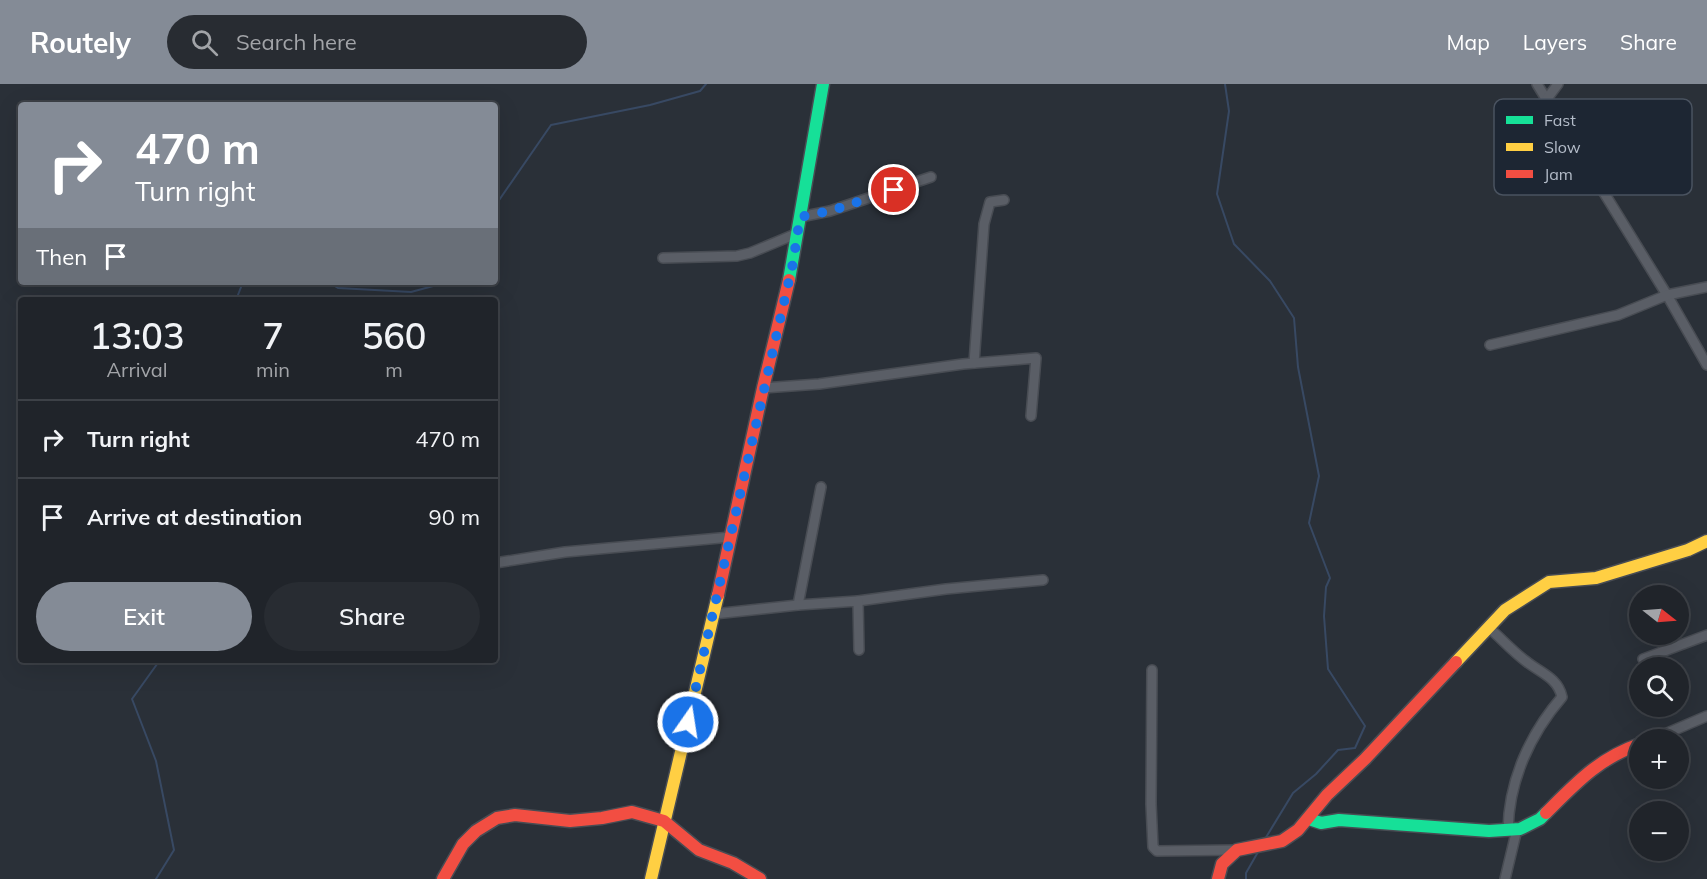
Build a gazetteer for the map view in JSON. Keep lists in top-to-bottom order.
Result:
{
  "legend": ["Fast", "Slow", "Jam"],
  "north": "right",
  "page": {
    "header": "Routely",
    "search": "Search here",
    "nav": ["Map", "Layers", "Share"],
    "turn": ["470 m", "Turn right"],
    "then": "Then",
    "eta": [
      "13:03",
      "Arrival",
      "7",
      "min",
      "560",
      "m"
    ],
    "list": [
      {
        "name": "Turn right",
        "value": "470 m"
      },
      {
        "name": "Arrive at destination",
        "value": "90 m"
      }
    ],
    "buttons": ["Exit", "Share"],
    "map_buttons": ["+", "−"]
  }
}
